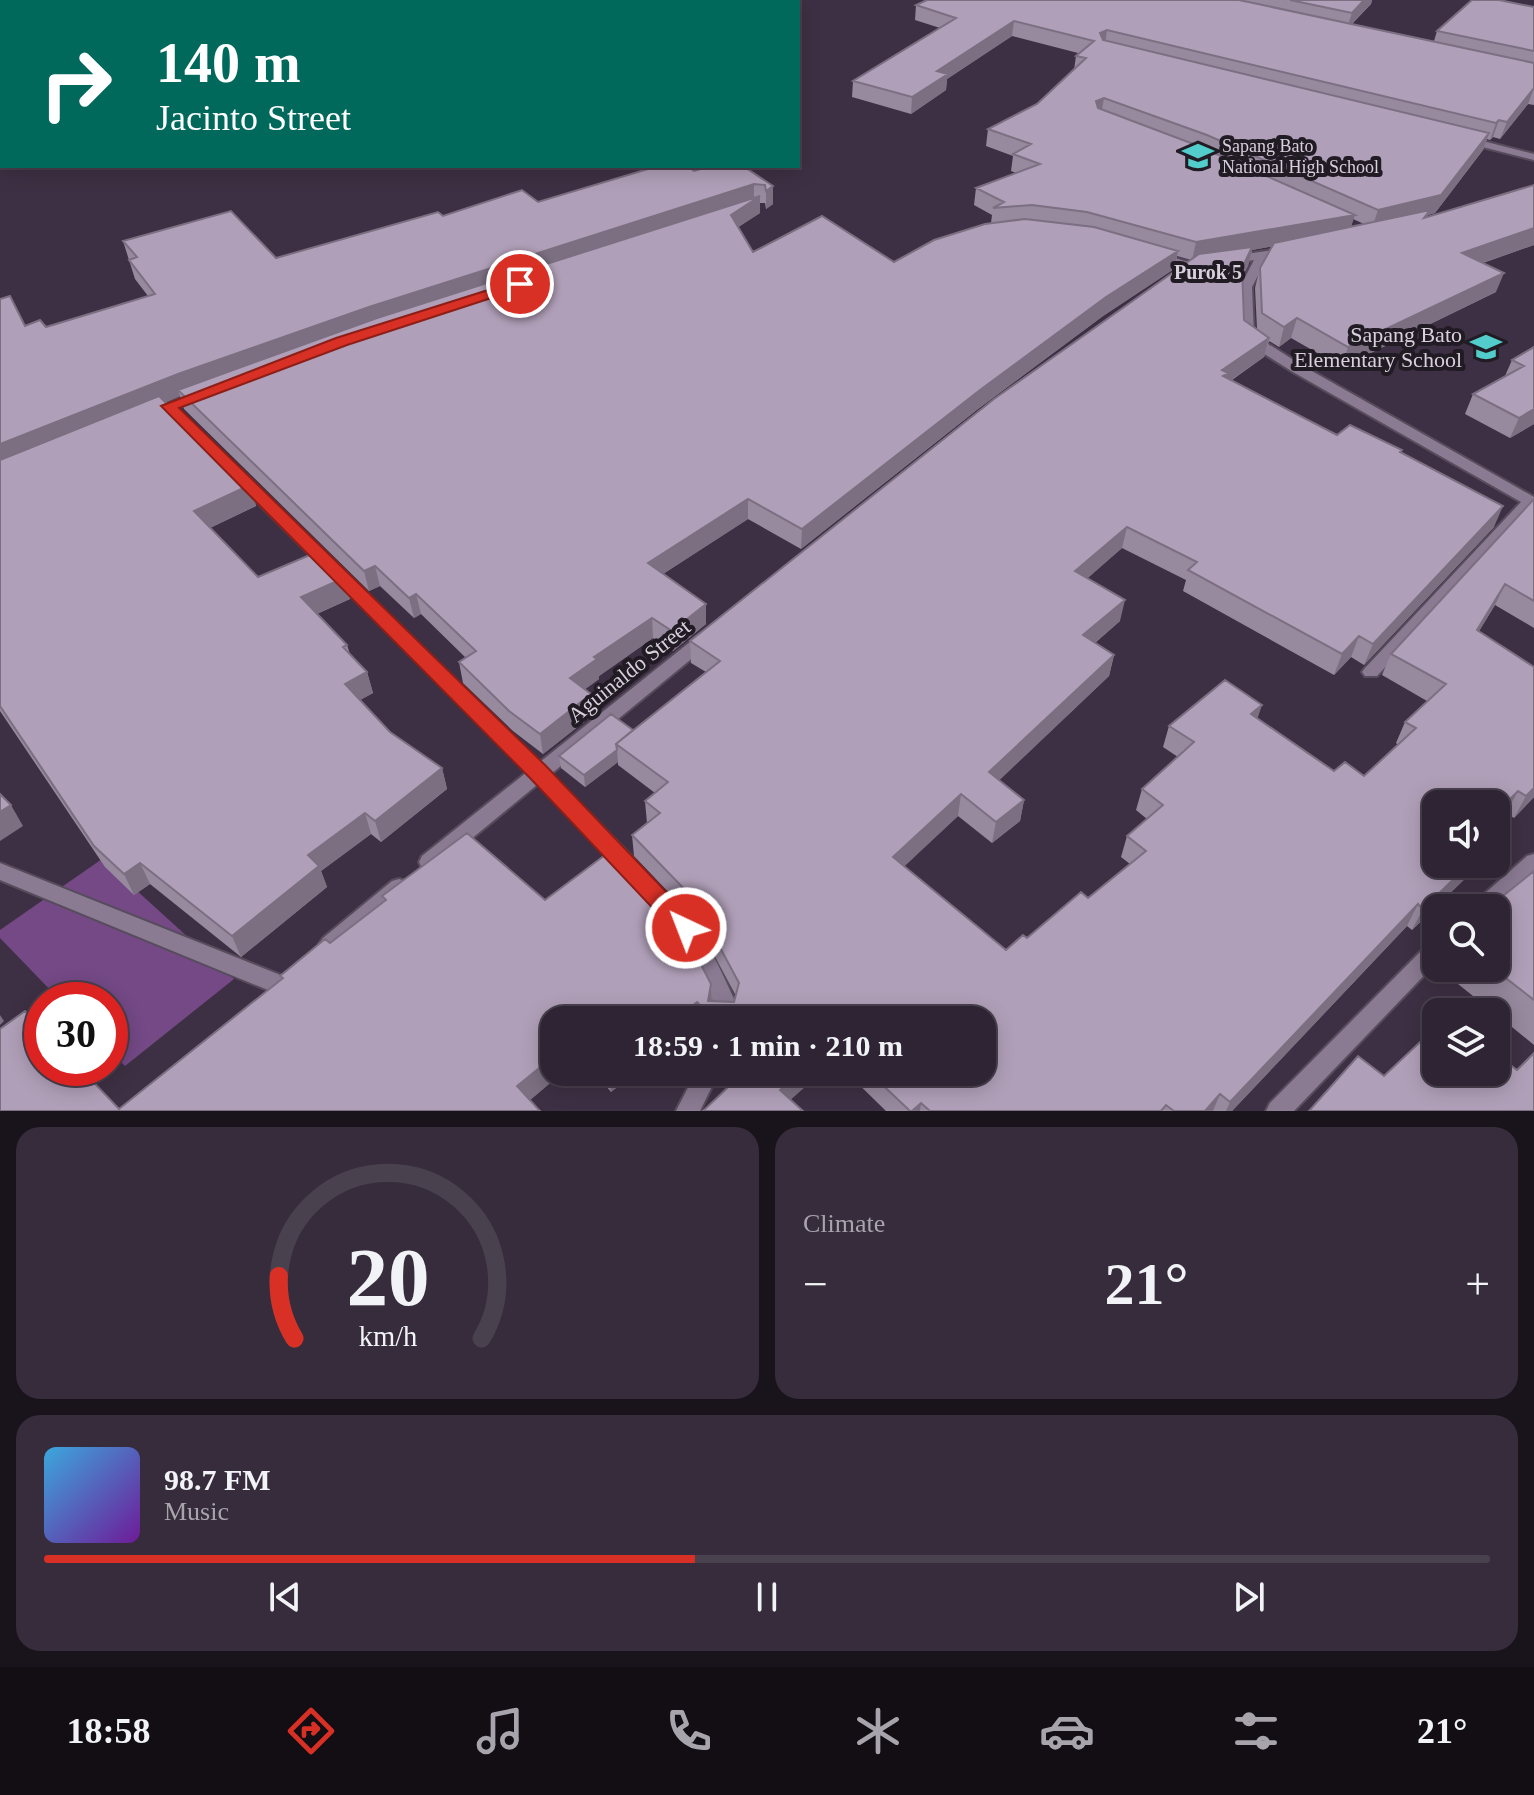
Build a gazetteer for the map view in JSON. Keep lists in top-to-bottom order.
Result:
{
  "streets": {
    "street": ["Aguinaldo Street"]
  },
  "districts": ["Purok 5"],
  "places": {
    "school or university": ["Sapang Bato National High School", "Sapang Bato Elementary School"]
  },
  "page": {
    "turn": ["140 m", "Jacinto Street"],
    "limit": "30",
    "trip": "18:59 · 1 min · 210 m",
    "tile": "Climate",
    "heat": ["−", "21°", "+"],
    "song": ["98.7 FM", "Music"],
    "tabs": ["18:58", "21°"],
    "gauge": ["20", "km/h"]
  }
}
